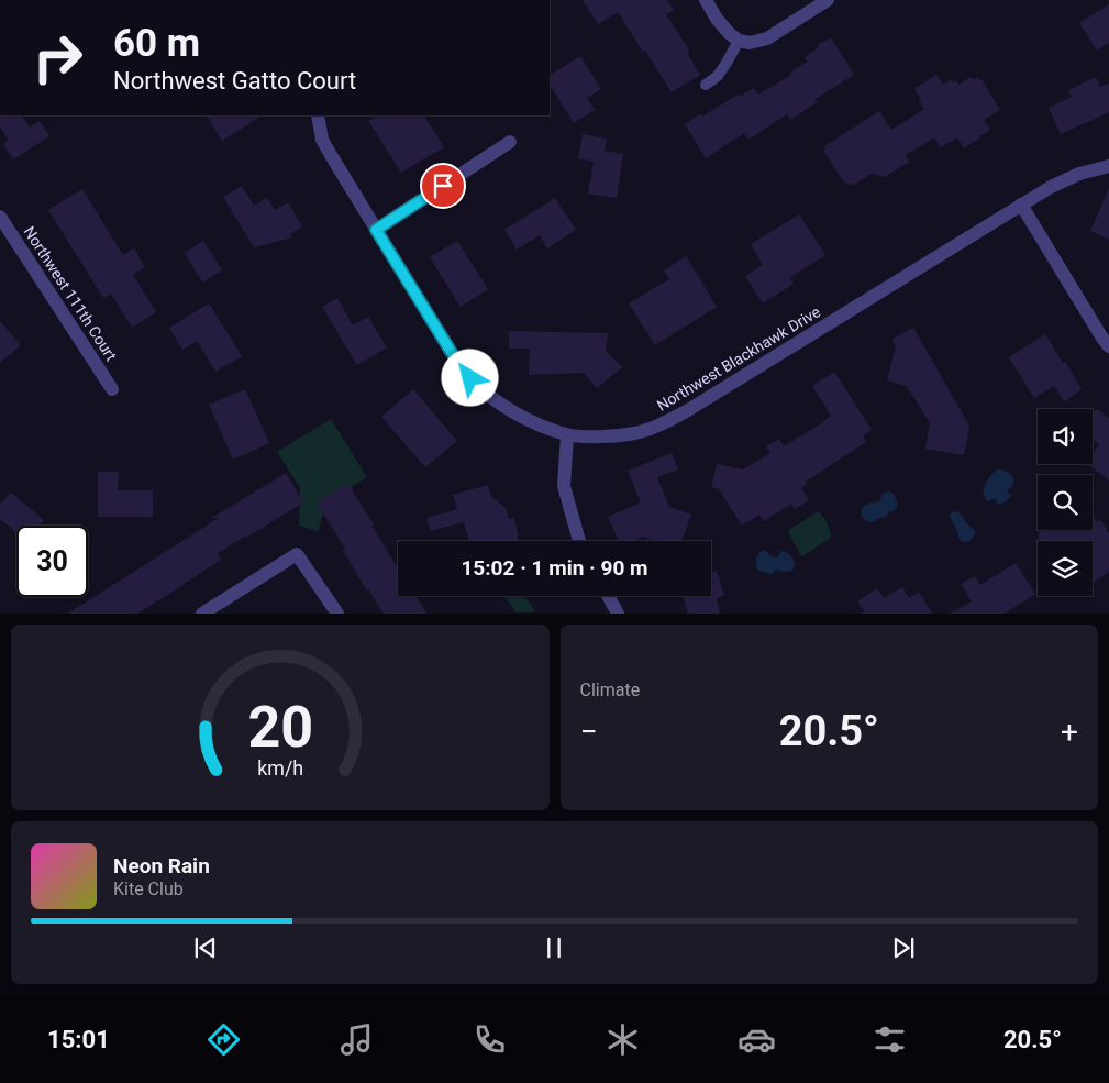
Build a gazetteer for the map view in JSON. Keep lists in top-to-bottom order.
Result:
{
  "streets": {
    "street": ["Northwest 111th Court", "Northwest Blackhawk Drive"]
  },
  "page": {
    "turn": ["60 m", "Northwest Gatto Court"],
    "limit": "30",
    "trip": "15:02 · 1 min · 90 m",
    "tile": "Climate",
    "heat": ["−", "20.5°", "+"],
    "song": ["Neon Rain", "Kite Club"],
    "tabs": ["15:01", "20.5°"],
    "gauge": ["20", "km/h"]
  }
}
